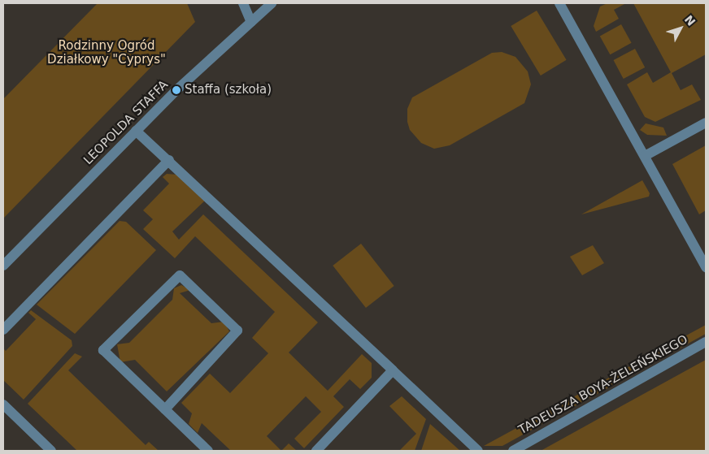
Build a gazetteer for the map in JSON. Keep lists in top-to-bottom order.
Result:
{
  "streets": {
    "street": ["LEOPOLDA STAFFA", "TADEUSZA BOYA-ŻELEŃSKIEGO"]
  },
  "parks": ["Rodzinny Ogród Działkowy \"Cyprys\""],
  "places": ["Staffa (szkoła)"],
  "north": "top right"
}
